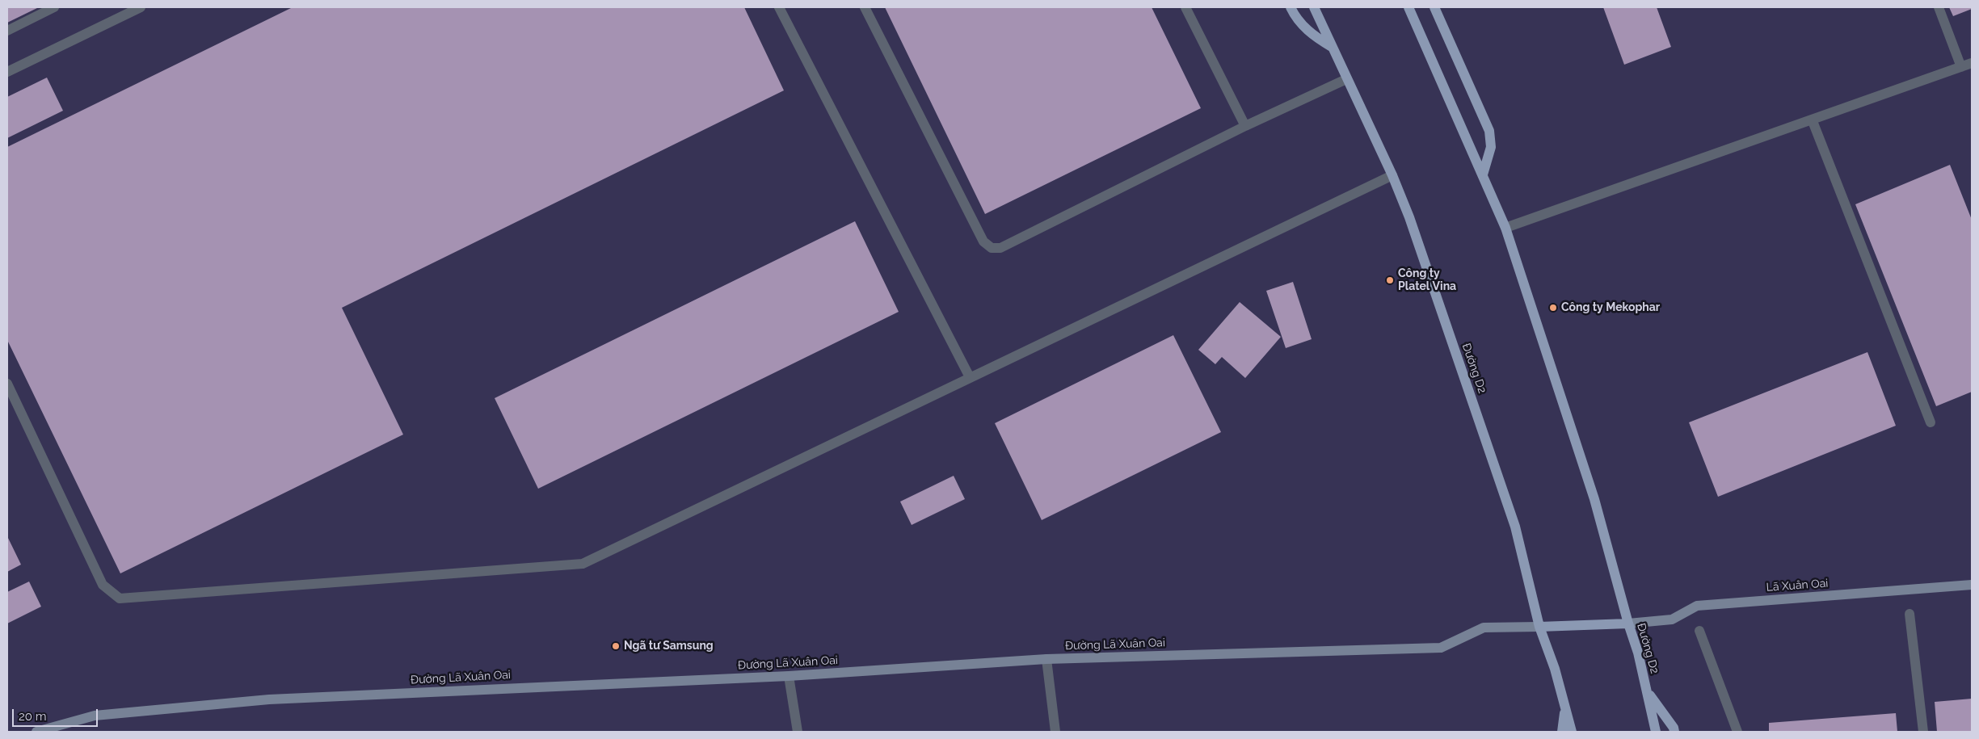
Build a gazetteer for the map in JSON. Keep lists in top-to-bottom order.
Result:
{
  "streets": {
    "main road": ["Đường D2", "Lã Xuân Oai", "Đường Lã Xuân Oai"]
  },
  "crossings": [
    ["Đường D2", "Lã Xuân Oai"],
    ["Đường D2", "Đường Lã Xuân Oai"]
  ],
  "places": ["Công ty Platel Vina", "Công ty Mekophar", "Ngã tư Samsung"],
  "scale_bar": "20 m"
}
